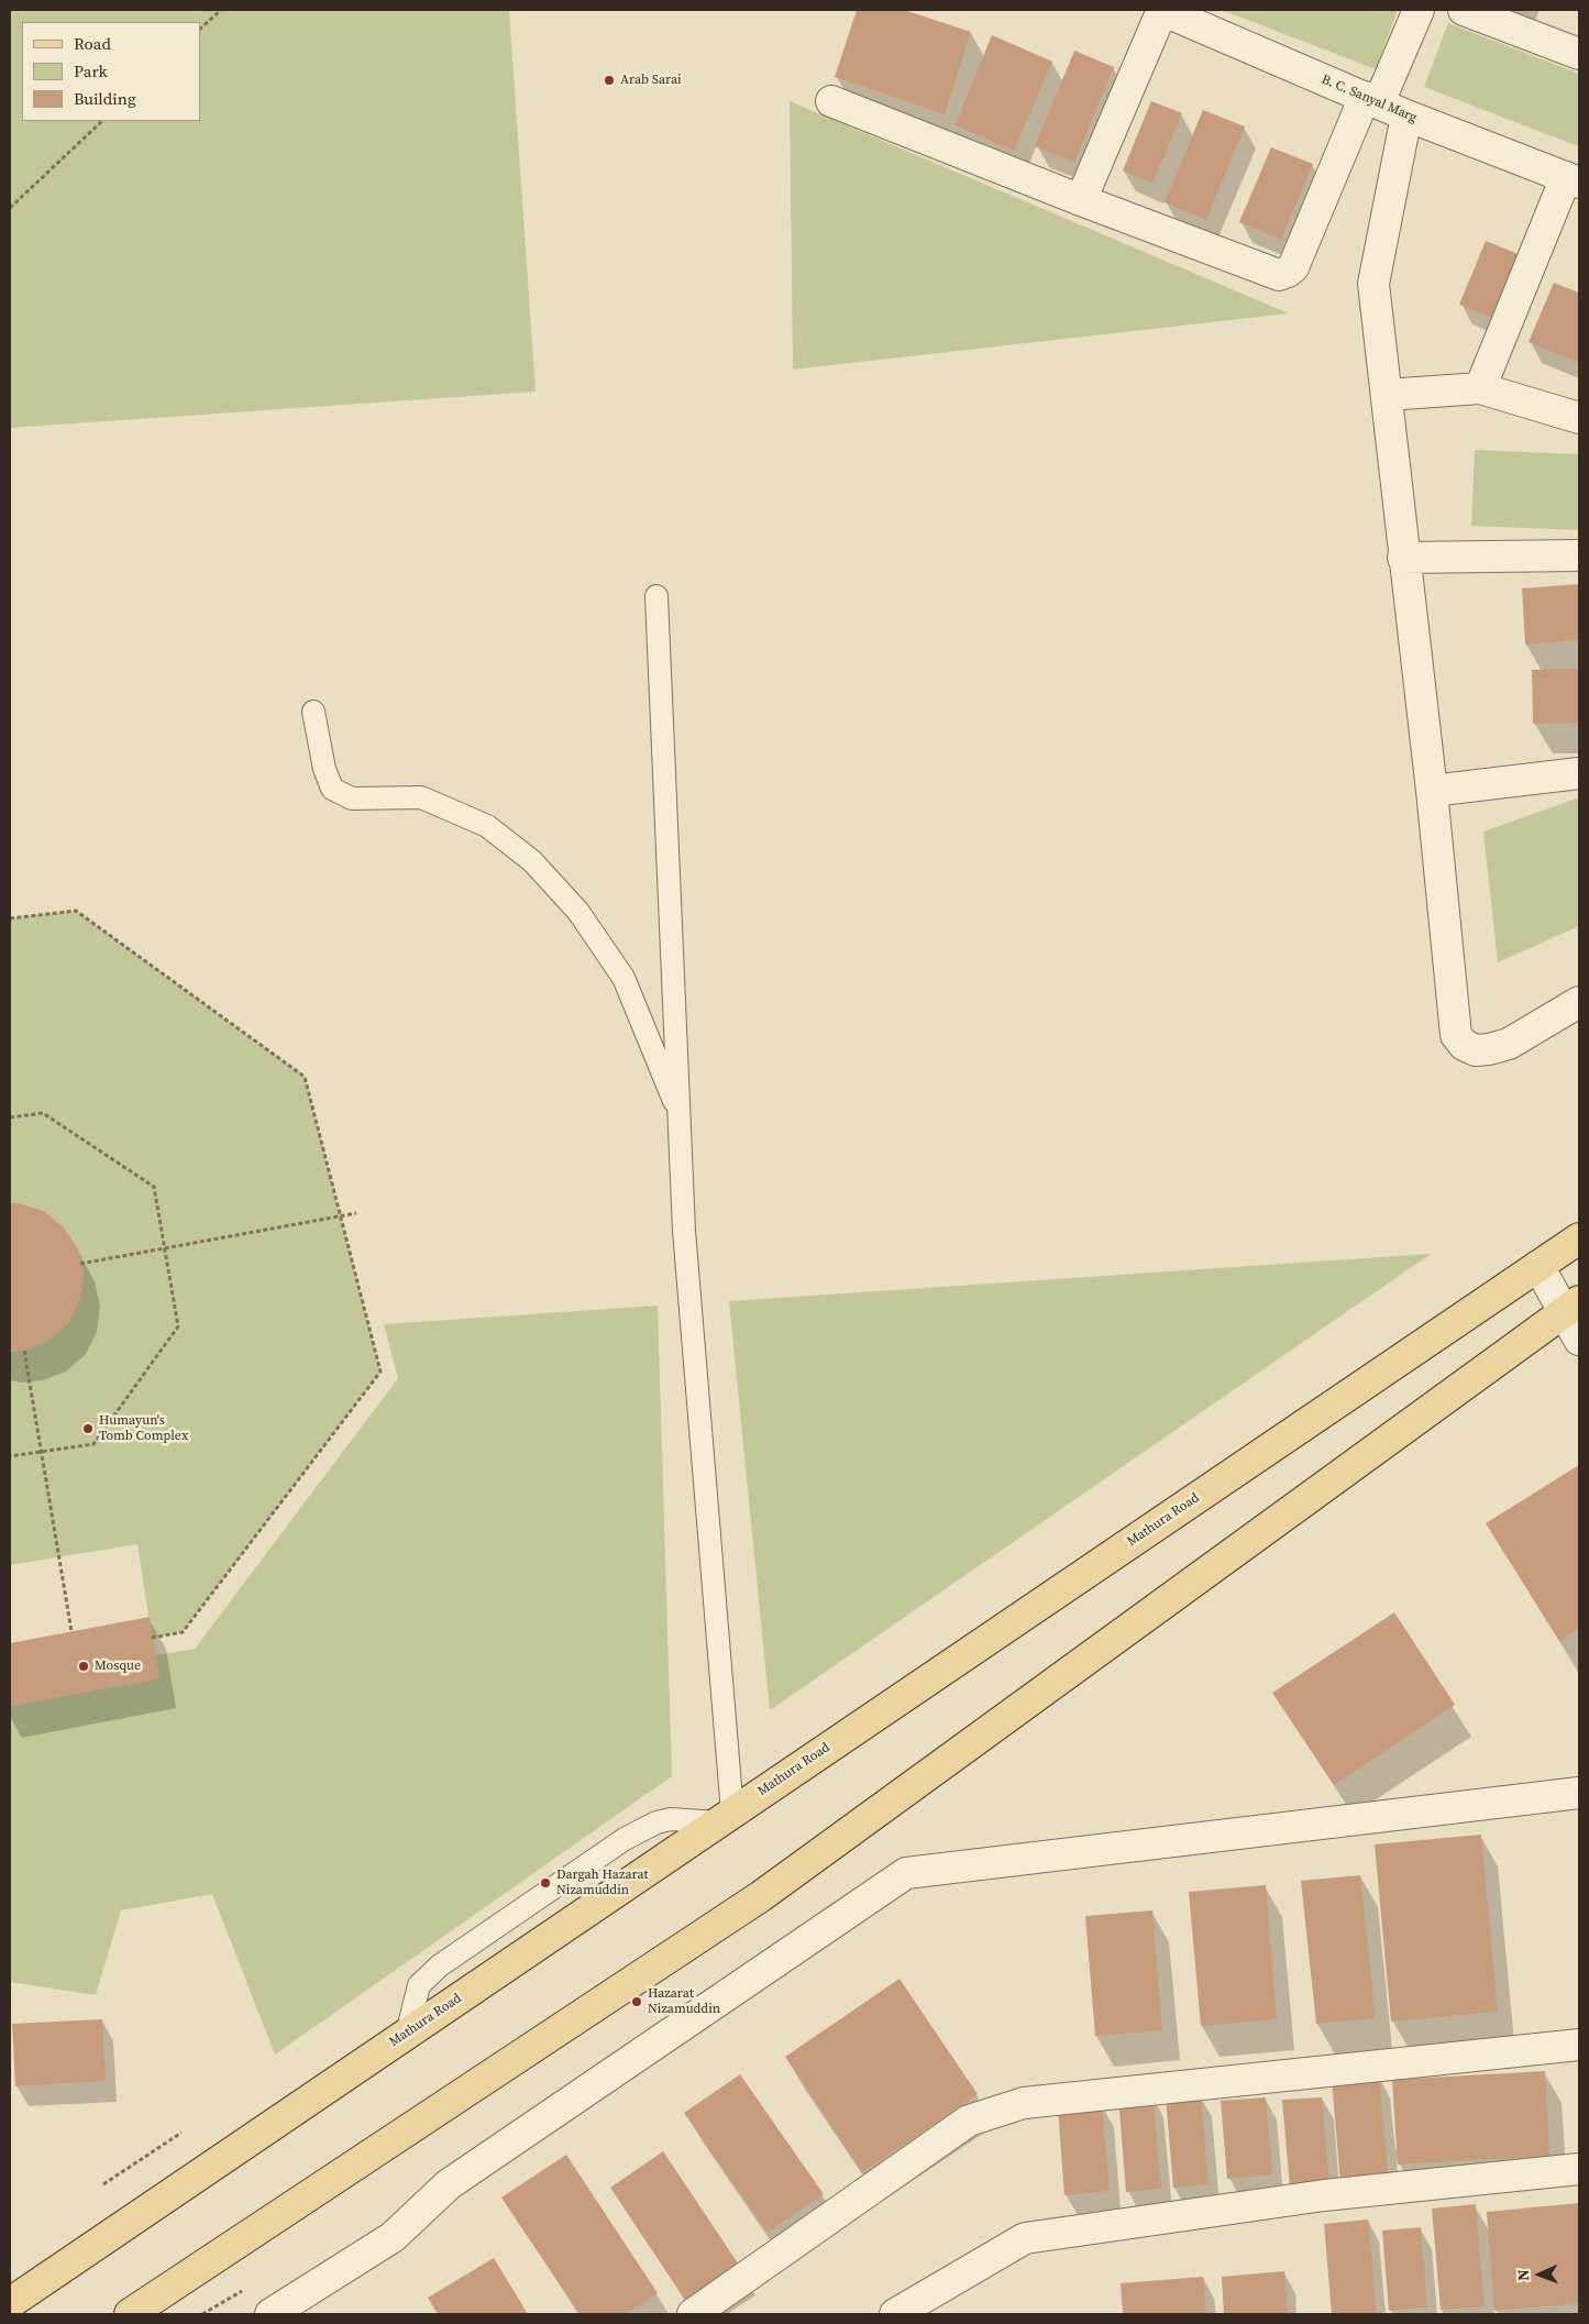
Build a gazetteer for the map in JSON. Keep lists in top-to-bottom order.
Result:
{
  "streets": {
    "main road": ["Mathura Road"],
    "street": ["B. C. Sanyal Marg"]
  },
  "places": [
    "Arab Sarai",
    "Humayun's Tomb Complex",
    "Mosque",
    "Dargah Hazarat Nizamuddin",
    "Hazarat Nizamuddin"
  ],
  "legend": ["Road", "Park", "Building"],
  "north": "left"
}
